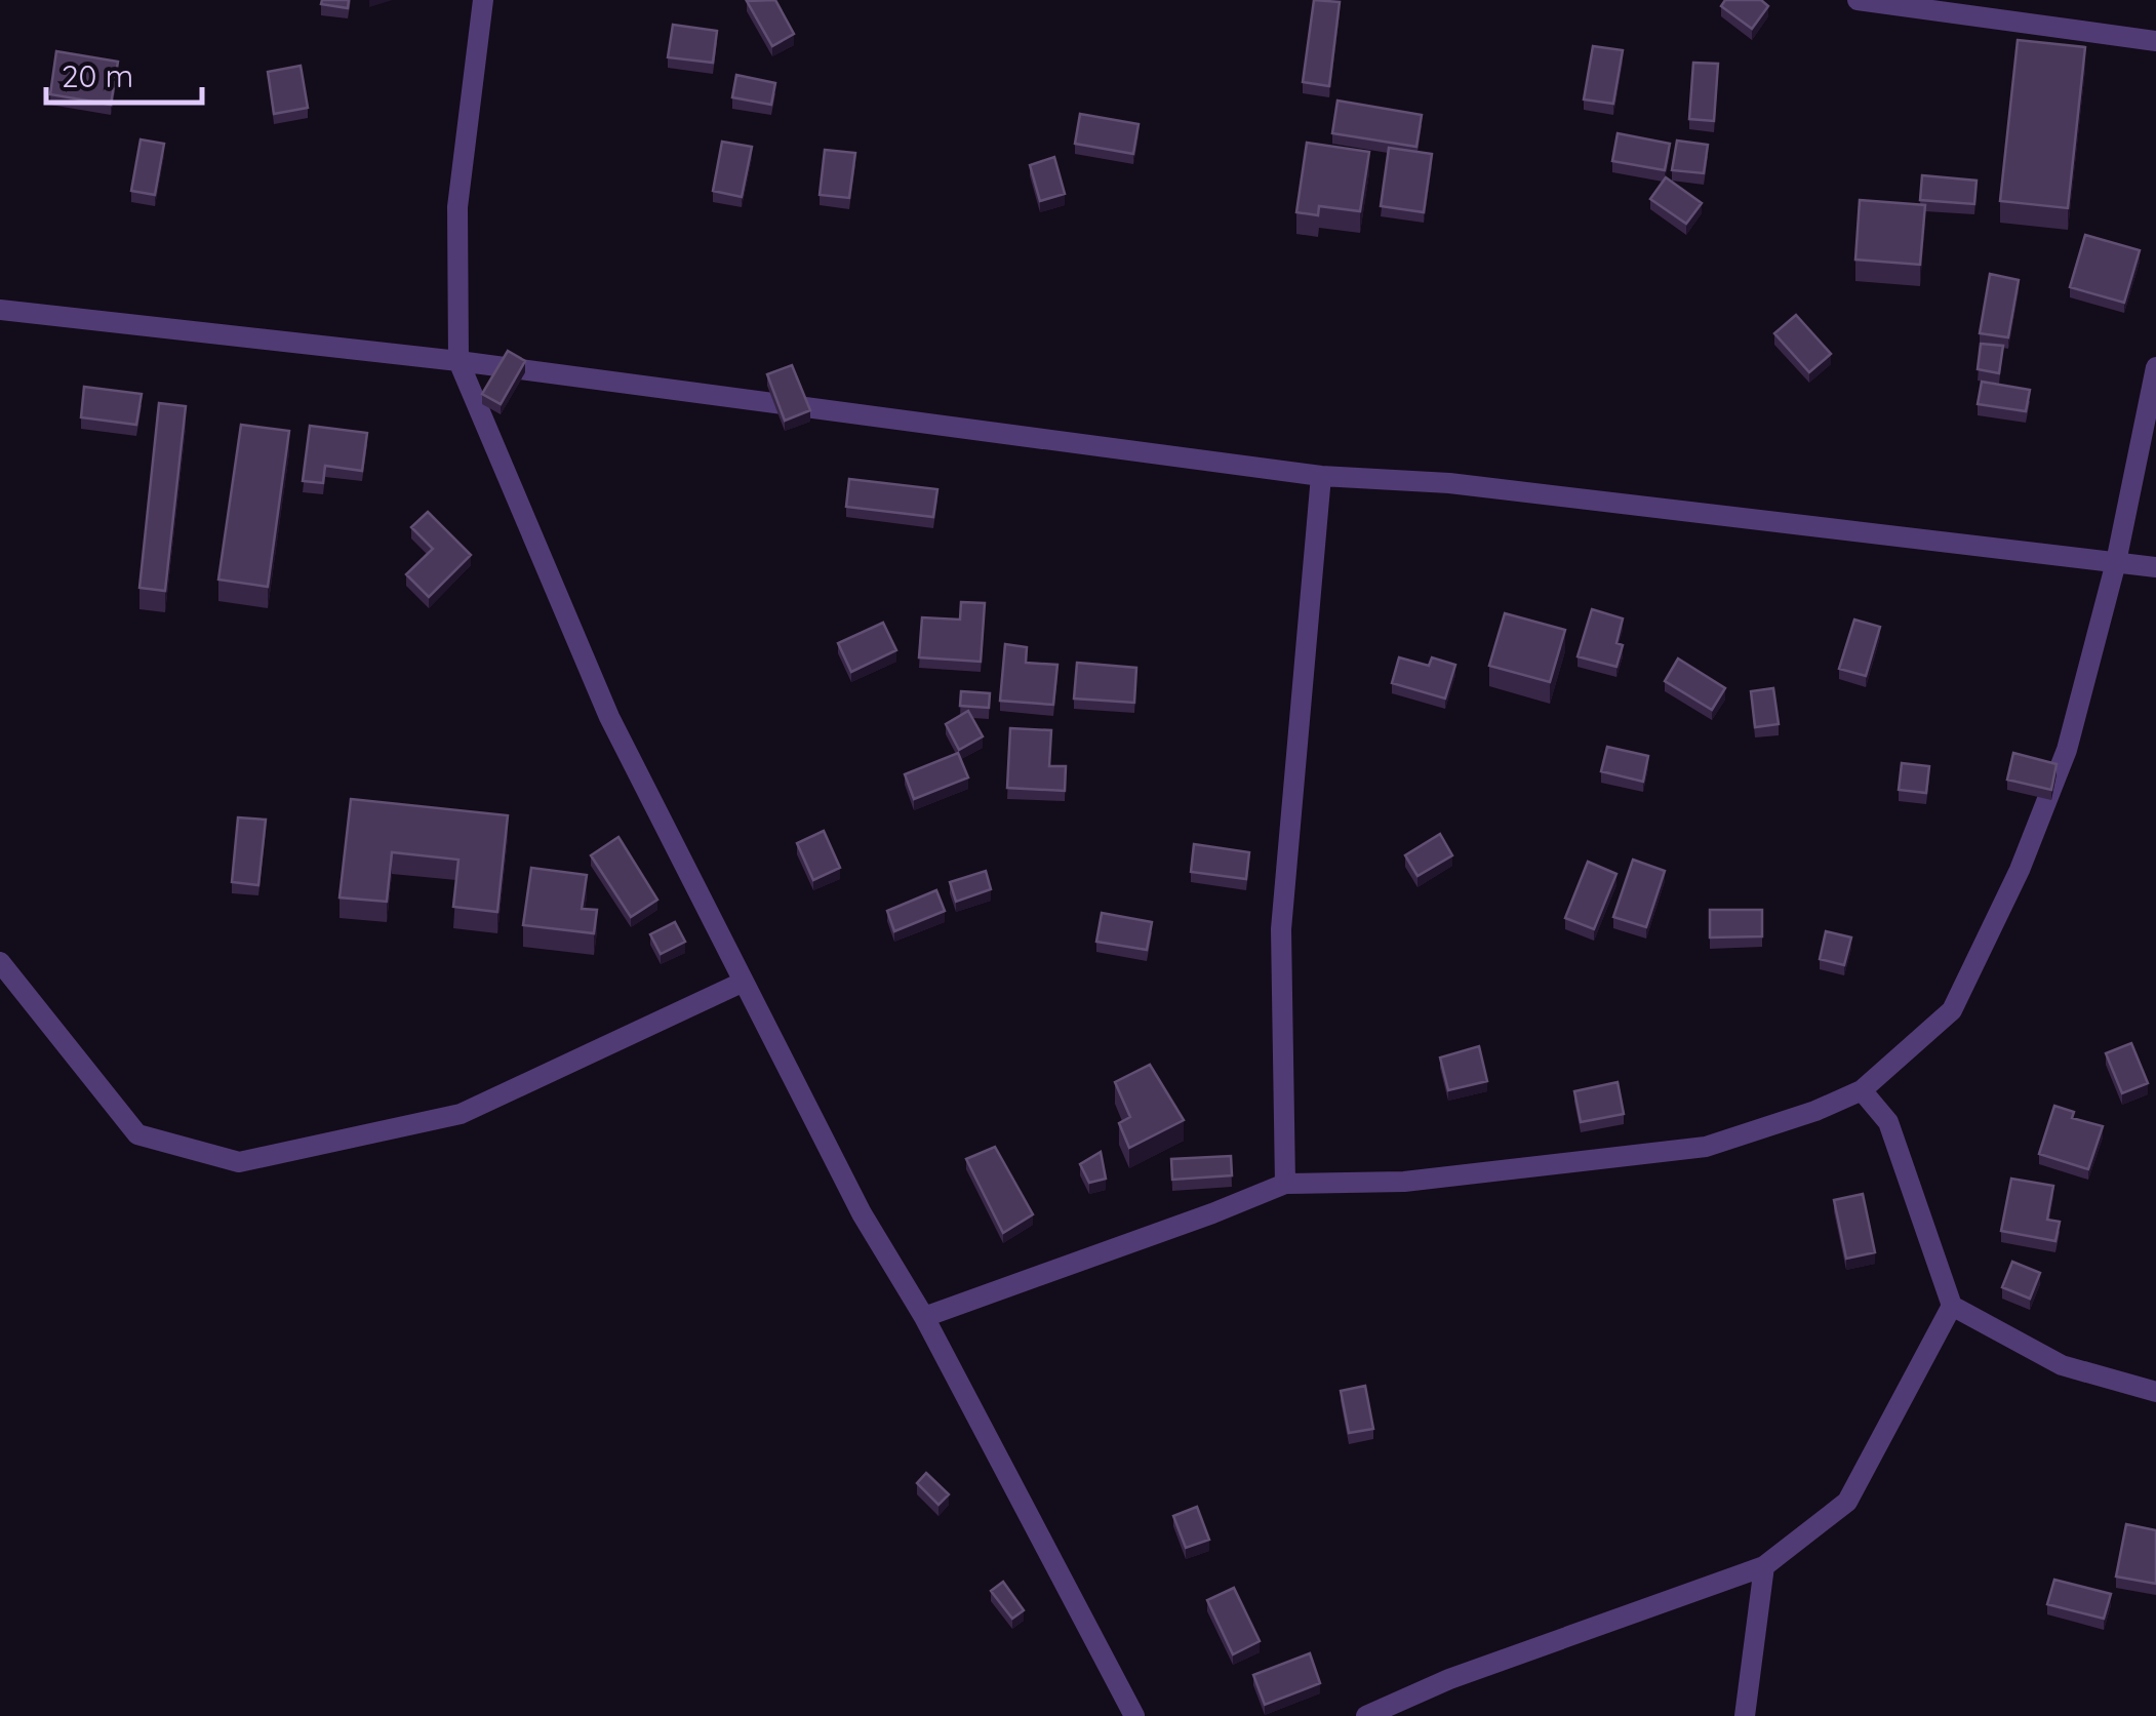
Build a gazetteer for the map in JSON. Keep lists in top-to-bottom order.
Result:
{
  "scale_bar": "20 m"
}
